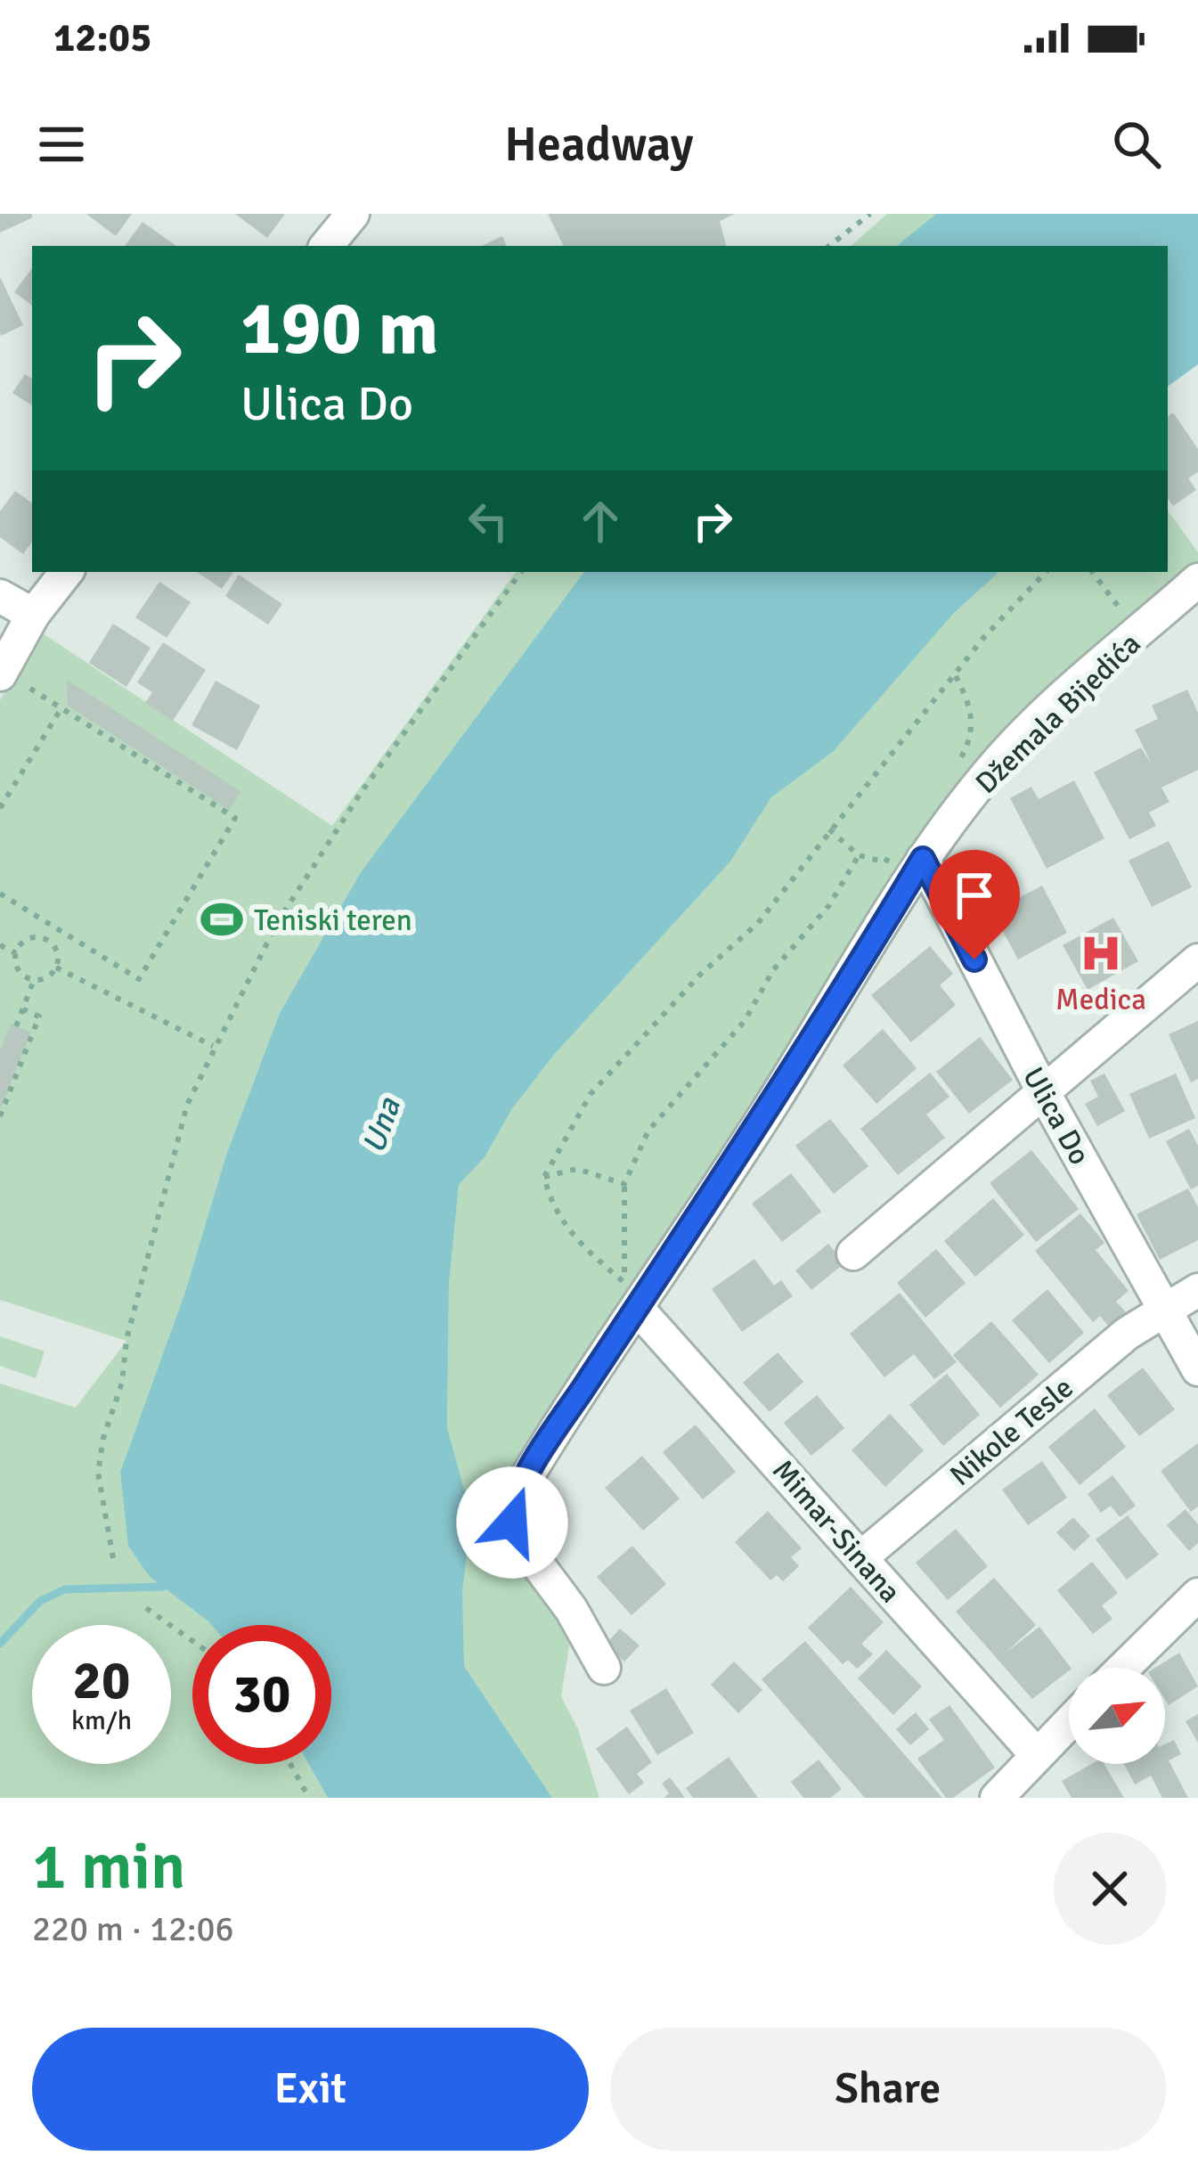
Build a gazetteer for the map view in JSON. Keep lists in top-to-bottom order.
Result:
{
  "streets": {
    "street": [
      "Džemala Bijedića",
      "Ulica Do",
      "Nikole Tesle",
      "Mimar-Sinana"
    ]
  },
  "crossings": [
    ["Džemala Bijedića", "Ulica Do"],
    ["Džemala Bijedića", "Mimar-Sinana"],
    ["Ulica Do", "Nikole Tesle"],
    ["Nikole Tesle", "Mimar-Sinana"]
  ],
  "water": ["Una"],
  "places": {
    "sports": ["Teniski teren"],
    "hospital": ["Medica"]
  },
  "north": "top right",
  "page": {
    "status": "12:05",
    "header": "Headway",
    "turn": ["190 m", "Ulica Do"],
    "speed": "20 km/h",
    "limit": "30",
    "heading": ["1 min", "220 m · 12:06"],
    "buttons": ["Exit", "Share"]
  }
}
